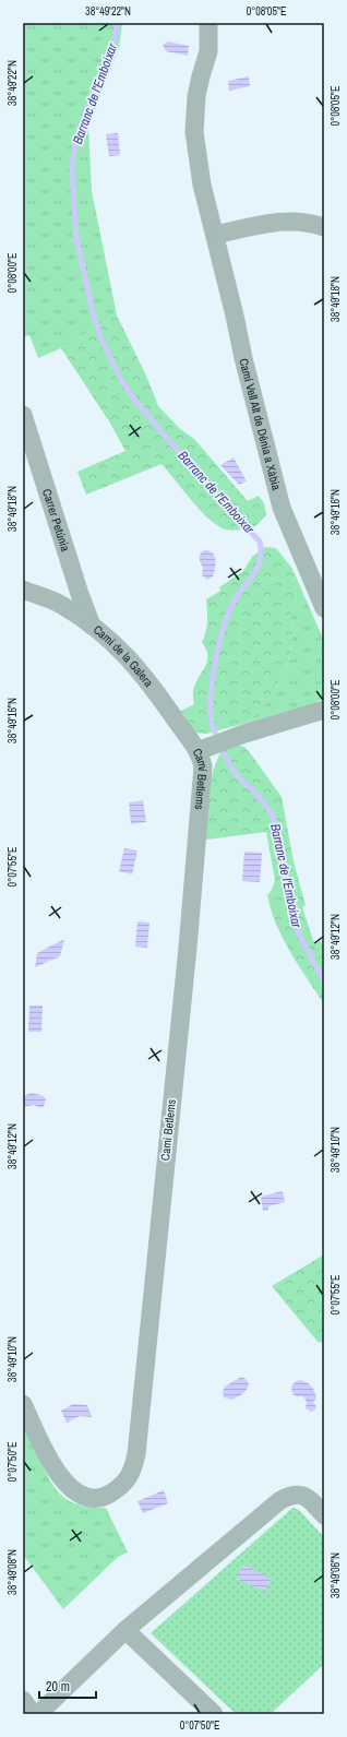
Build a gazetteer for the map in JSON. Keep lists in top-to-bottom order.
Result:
{
  "streets": {
    "street": [
      "Camí Vell Alt de Dénia a Xàbia",
      "Carrer Petúnia",
      "Camí de la Galera",
      "Camí Betlems"
    ]
  },
  "crossings": [
    ["Carrer Petúnia", "Camí de la Galera"],
    ["Camí de la Galera", "Camí Betlems"]
  ],
  "water": ["Barranc de l'Emboixar"],
  "scale_bar": "20 m",
  "coordinates": [
    "38°49'22\"N",
    "0°08'05\"E",
    "0°08'00\"E",
    "38°49'18\"N",
    "38°49'16\"N",
    "0°07'55\"E",
    "38°49'12\"N",
    "38°49'10\"N",
    "0°07'50\"E",
    "38°49'08\"N",
    "38°49'06\"N"
  ]
}
